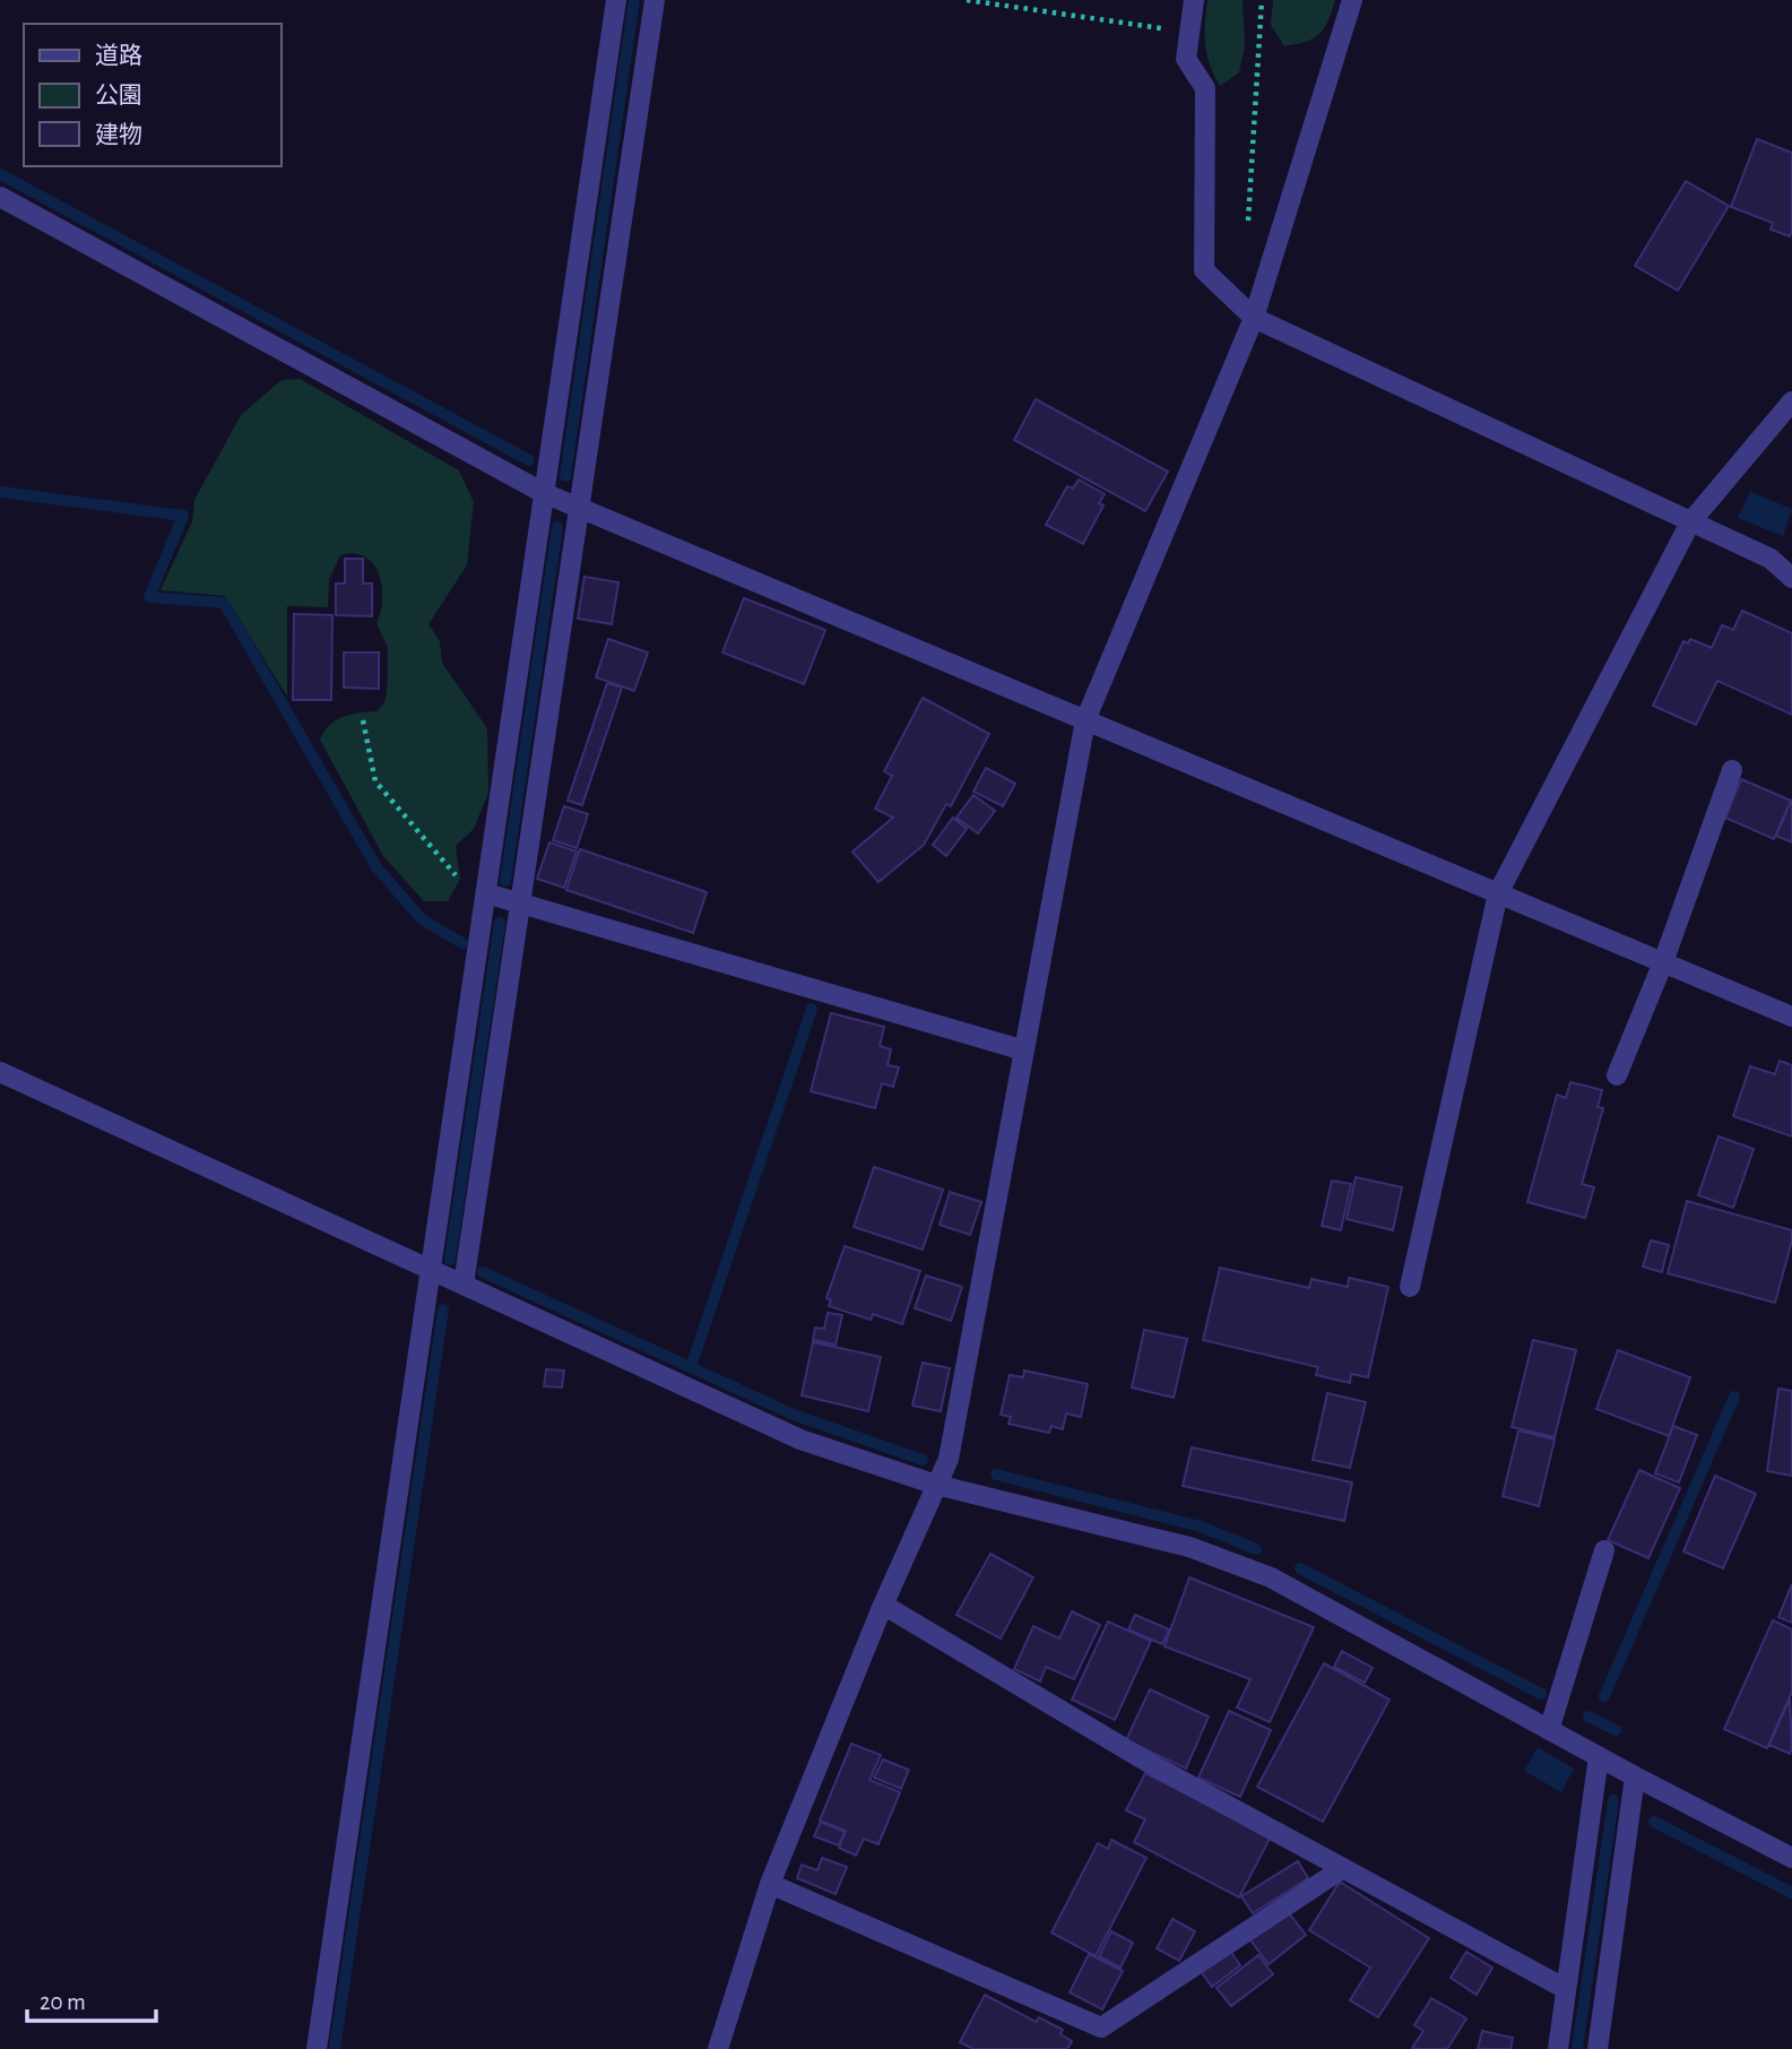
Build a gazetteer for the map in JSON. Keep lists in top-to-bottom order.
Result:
{
  "legend": ["道路", "公園", "建物"],
  "scale_bar": "20 m"
}
